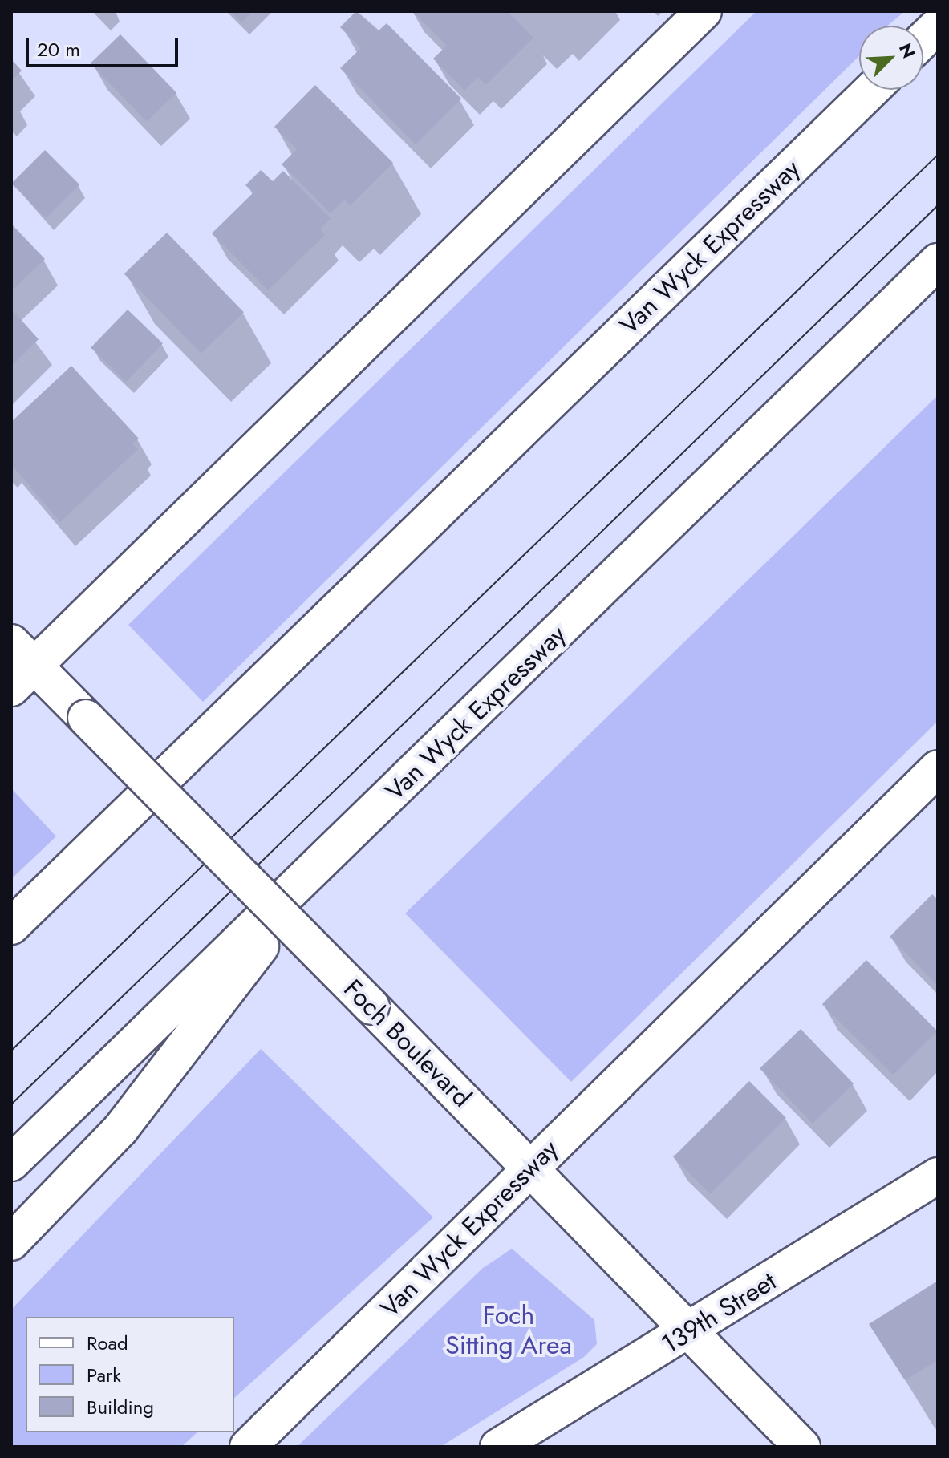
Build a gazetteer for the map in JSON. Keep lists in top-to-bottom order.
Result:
{
  "streets": {
    "main road": ["Van Wyck Expressway", "Foch Boulevard", "139th Street"]
  },
  "crossings": [
    ["Van Wyck Expressway", "Foch Boulevard"],
    ["Foch Boulevard", "139th Street"]
  ],
  "parks": ["Foch Sitting Area"],
  "legend": ["Road", "Park", "Building"],
  "scale_bar": "20 m",
  "north": "top right"
}
